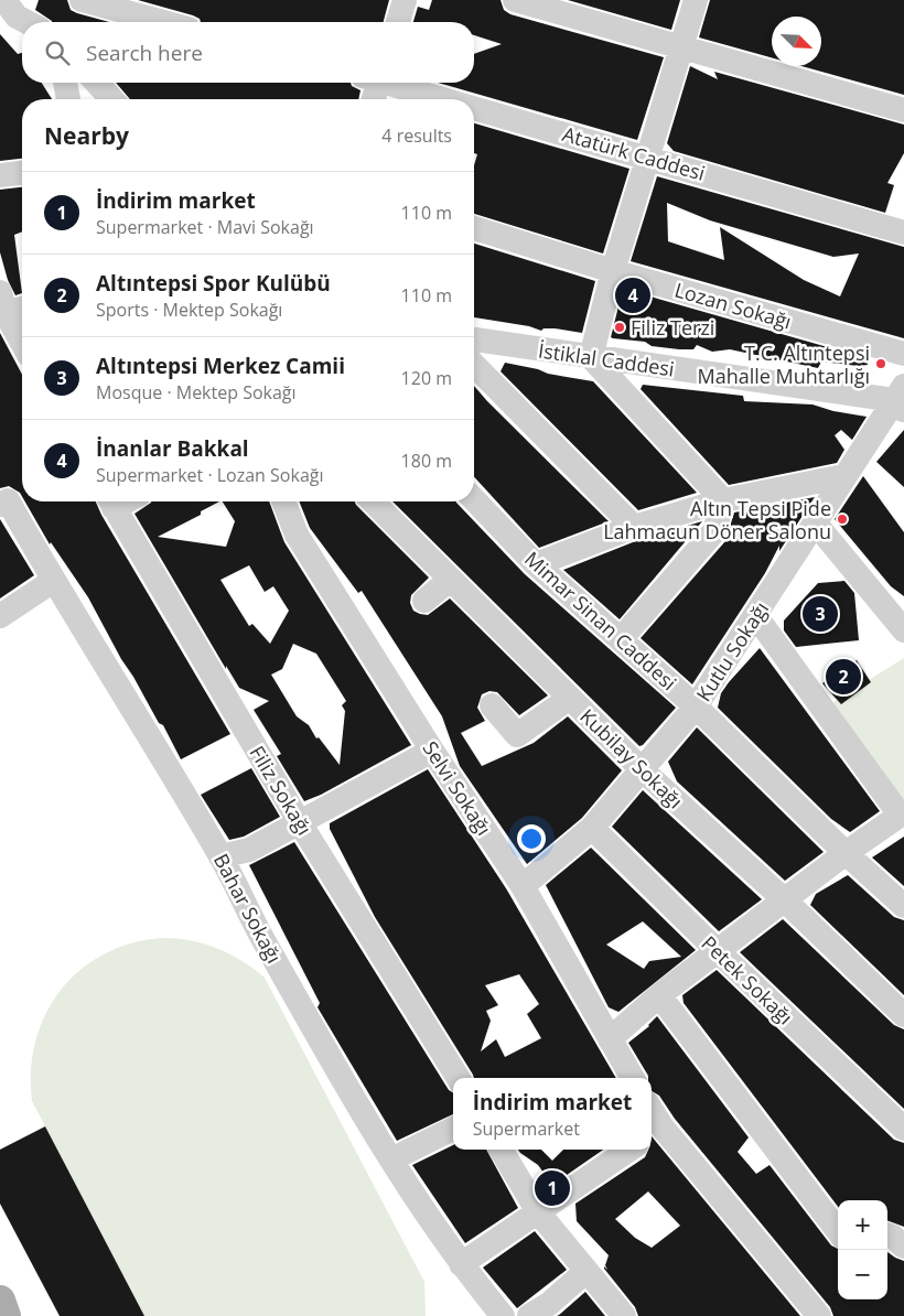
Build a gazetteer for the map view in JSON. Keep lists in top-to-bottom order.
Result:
{
  "streets": {
    "street": [
      "Atatürk Caddesi",
      "Lozan Sokağı",
      "İstiklal Caddesi",
      "Mimar Sinan Caddesi",
      "Kutlu Sokağı",
      "Kubilay Sokağı",
      "Selvi Sokağı",
      "Filiz Sokağı",
      "Bahar Sokağı",
      "Petek Sokağı"
    ]
  },
  "crossings": [
    ["İstiklal Caddesi", "Kutlu Sokağı"],
    ["Mimar Sinan Caddesi", "Kutlu Sokağı"],
    ["Kutlu Sokağı", "Kubilay Sokağı"],
    ["Kutlu Sokağı", "Selvi Sokağı"],
    ["Kutlu Sokağı", "Petek Sokağı"]
  ],
  "places": ["Filiz Terzi", "T.C. Altıntepsi Mahalle Muhtarlığı", "Altın Tepsi Pide Lahmacun Döner Salonu"],
  "north": "bottom right",
  "page": {
    "search": "Search here",
    "heading": ["Nearby", "4 results"],
    "list": [
      {
        "mark": "1",
        "name": "İndirim market",
        "note": "Supermarket · Mavi Sokağı",
        "value": "110 m"
      },
      {
        "mark": "2",
        "name": "Altıntepsi Spor Kulübü",
        "note": "Sports · Mektep Sokağı",
        "value": "110 m"
      },
      {
        "mark": "3",
        "name": "Altıntepsi Merkez Camii",
        "note": "Mosque · Mektep Sokağı",
        "value": "120 m"
      },
      {
        "mark": "4",
        "name": "İnanlar Bakkal",
        "note": "Supermarket · Lozan Sokağı",
        "value": "180 m"
      }
    ],
    "pins": [
      "4",
      "3",
      "2",
      "1"
    ],
    "popup": ["İndirim market", "Supermarket"],
    "map_buttons": ["+", "−"]
  }
}
